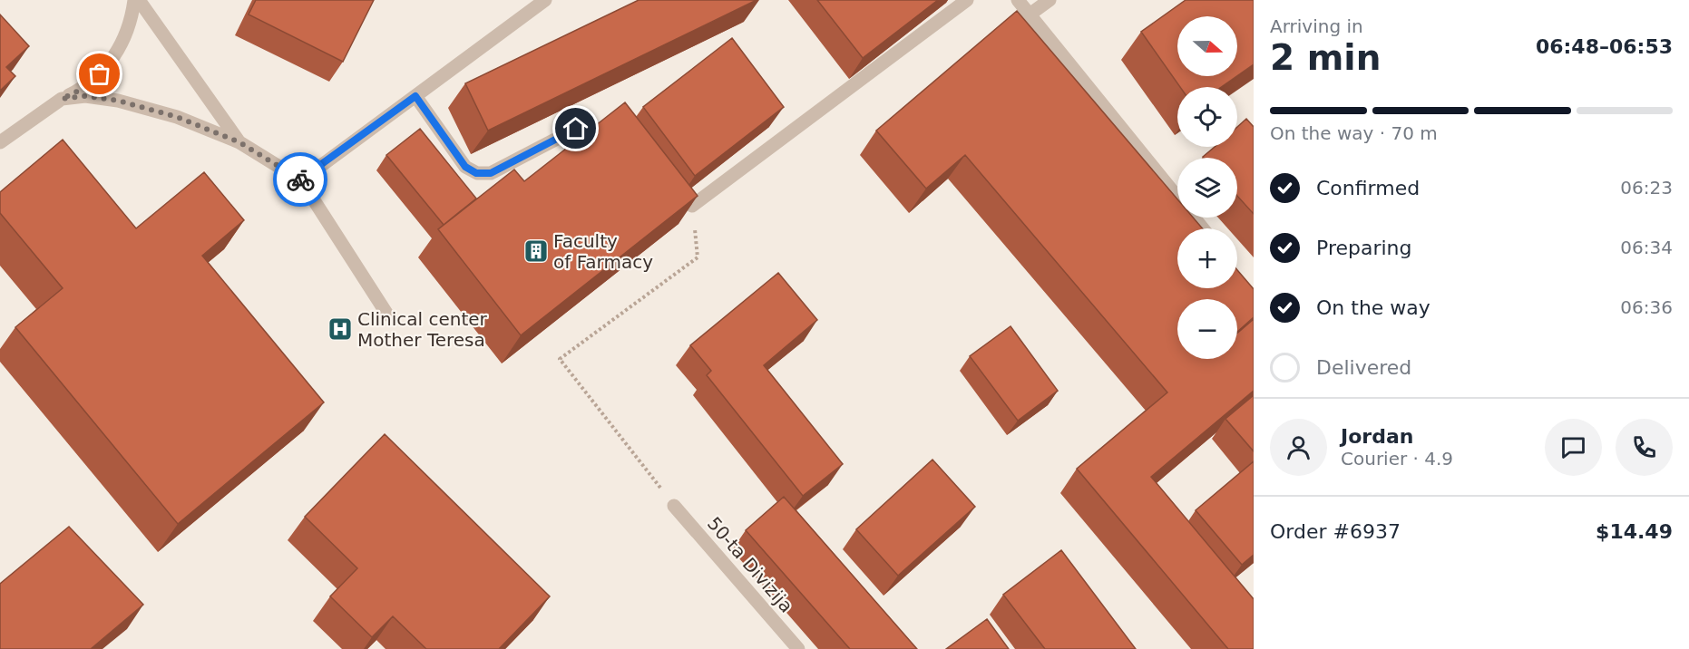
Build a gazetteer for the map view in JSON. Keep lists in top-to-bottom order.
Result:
{
  "streets": {
    "street": ["50-ta Divizija"]
  },
  "places": {
    "building": ["Faculty of Farmacy"],
    "hospital": ["Clinical center Mother Teresa"]
  },
  "north": "right",
  "page": {
    "heading": ["2 min", "Arriving in", "06:48–06:53"],
    "panel": [
      "Jordan",
      "Courier · 4.9",
      "Order #6937",
      "$14.49"
    ],
    "map_buttons": ["+", "−"],
    "bar": "On the way · 70 m",
    "list": [
      ["Confirmed", "06:23"],
      ["Preparing", "06:34"],
      ["On the way", "06:36"],
      "Delivered"
    ]
  }
}
